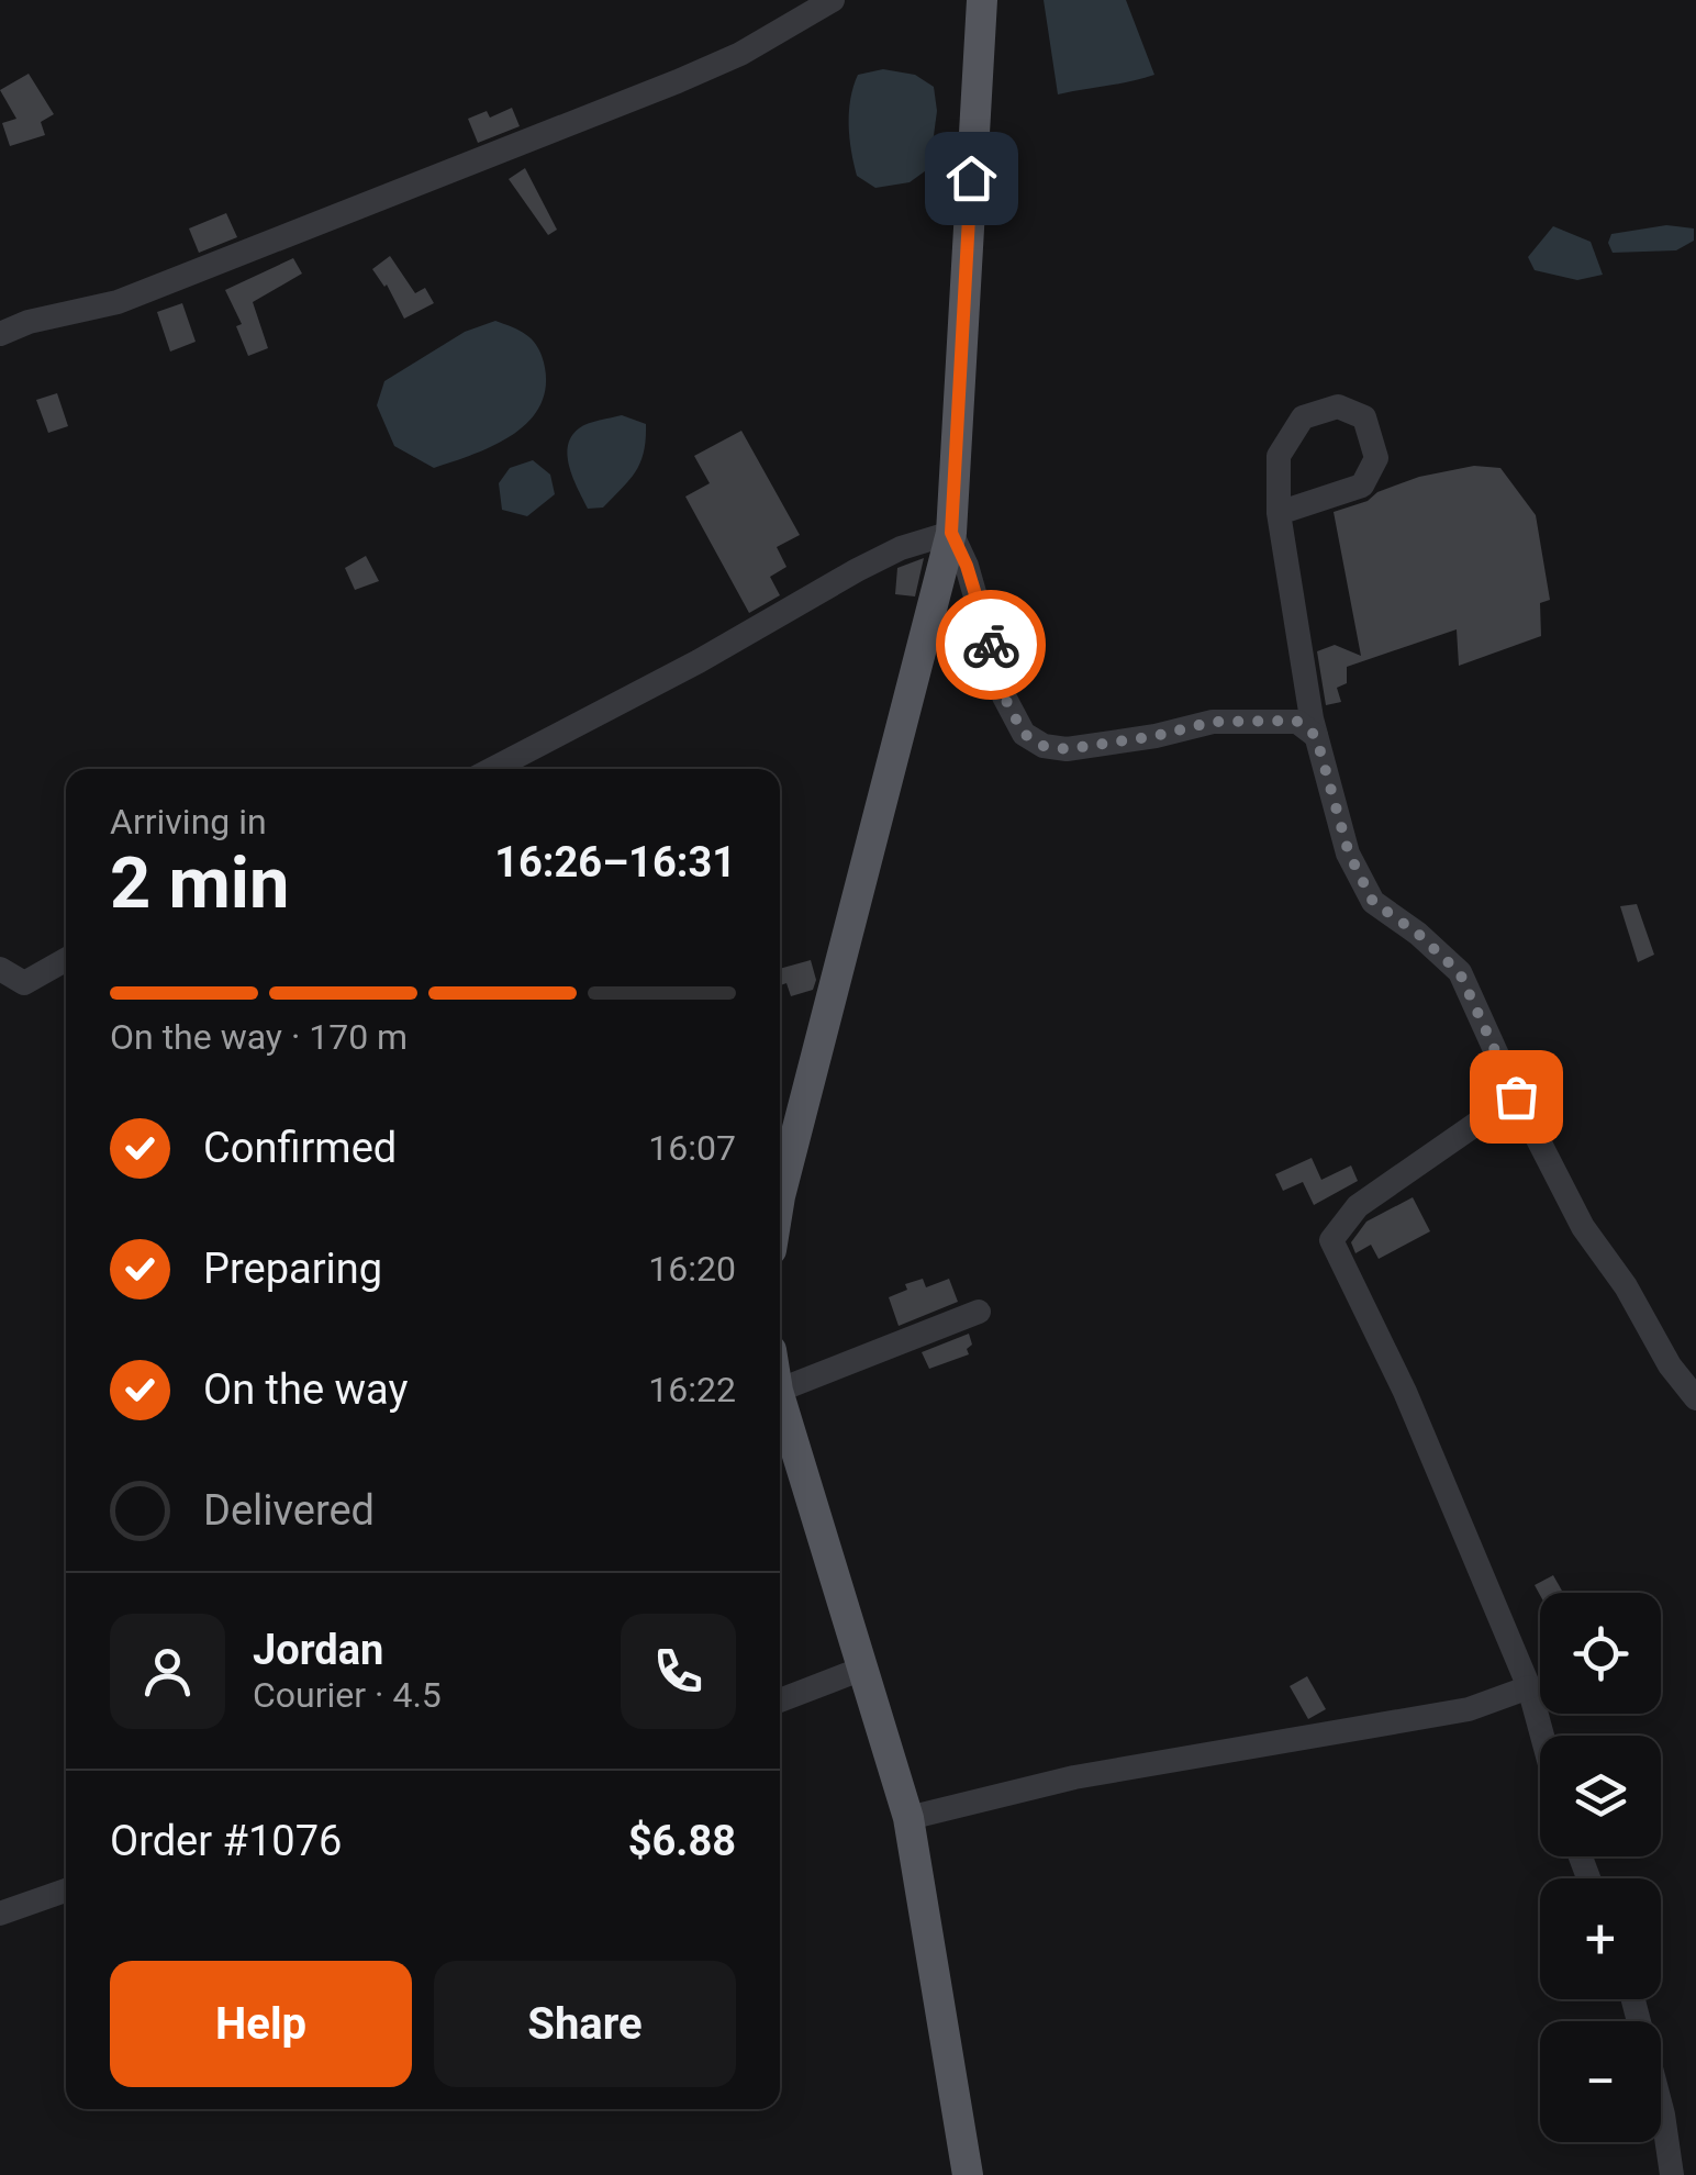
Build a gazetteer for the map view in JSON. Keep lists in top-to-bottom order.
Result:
{
  "page": {
    "heading": ["2 min", "Arriving in", "16:26–16:31"],
    "panel": [
      "Jordan",
      "Courier · 4.5",
      "Order #1076",
      "$6.88"
    ],
    "bar": "On the way · 170 m",
    "list": [
      ["Confirmed", "16:07"],
      ["Preparing", "16:20"],
      ["On the way", "16:22"],
      "Delivered"
    ],
    "map_buttons": ["+", "−"],
    "buttons": ["Help", "Share"]
  }
}
